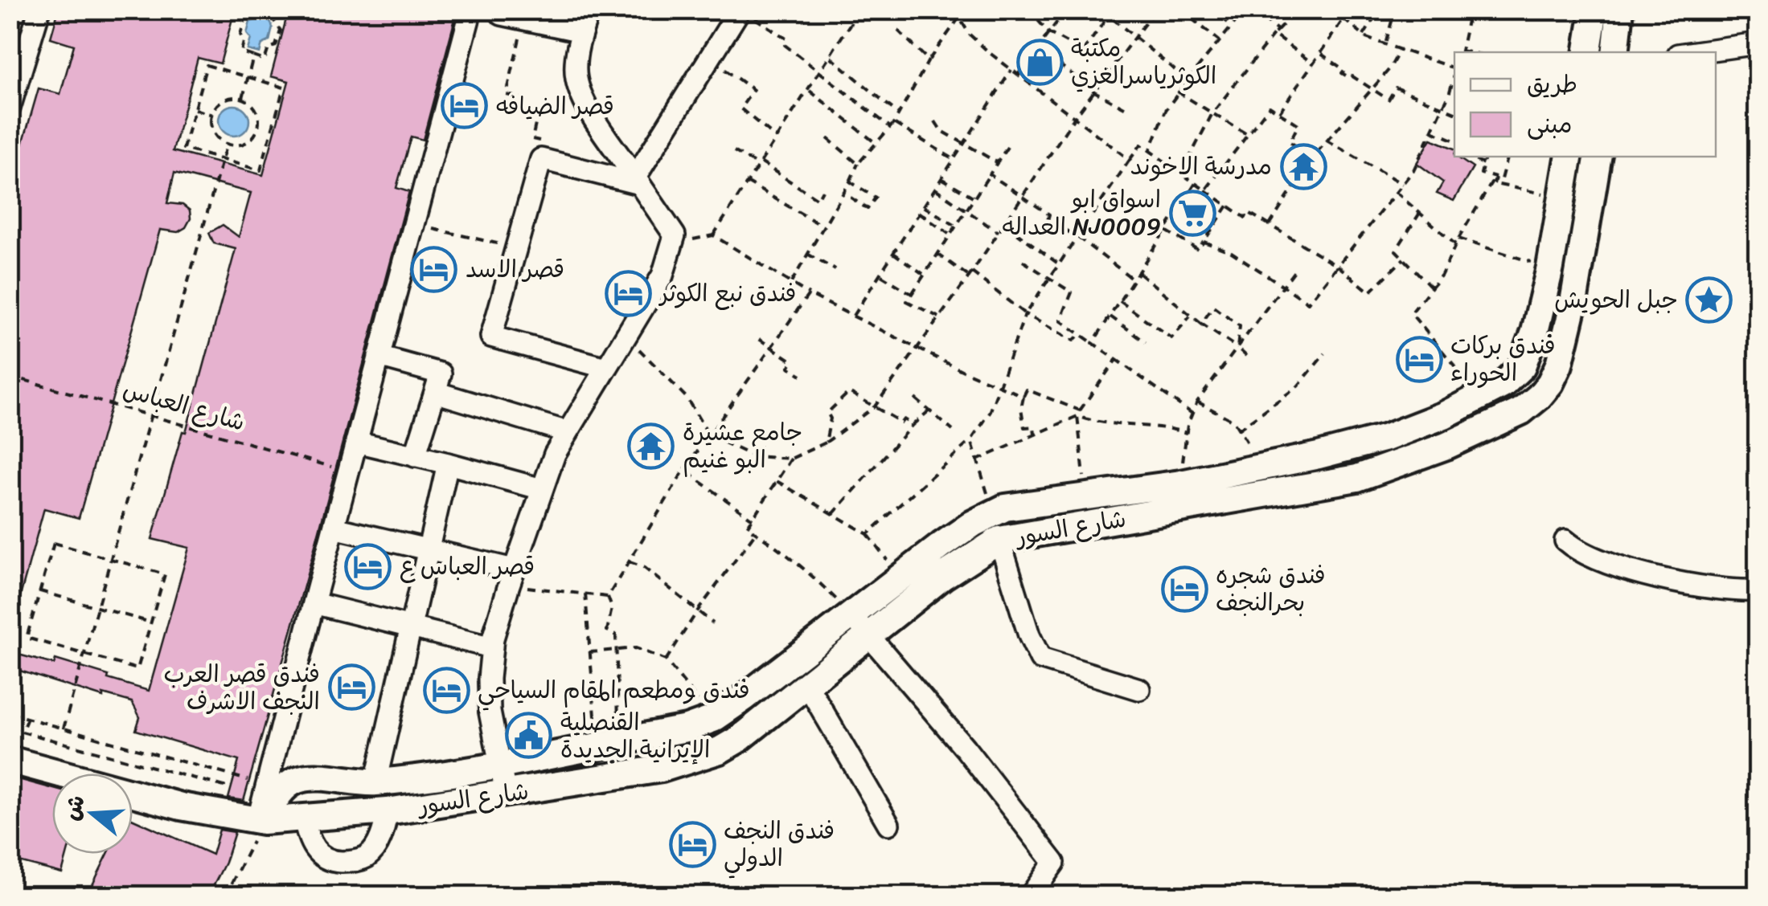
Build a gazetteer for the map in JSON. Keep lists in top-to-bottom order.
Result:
{
  "streets": {
    "main road": ["شارع السور"],
    "path": ["شارع العباس"]
  },
  "places": {
    "shop": ["مكتبة الكوثرياسرالغزي"],
    "hotel": [
      "قصر الضيافه",
      "قصر الاسد",
      "فندق نبع الكوثر",
      "فندق بركات الحوراء",
      "قصر العباس ع",
      "فندق شجره بحرالنجف",
      "فندق قصر العرب النجف الاشرف",
      "فندق ومطعم المقام السياحي",
      "فندق النجف الدولي"
    ],
    "temple": ["مدرسة الاخوند", "جامع عشيرة البو غنيم"],
    "supermarket": ["اسواق ابو العداله NJ0009"],
    "place": ["جبل الحويش"],
    "public building": ["القنصلية الإيرانية الجديدة"]
  },
  "legend": ["طريق", "مبنى"],
  "north": "left"
}
